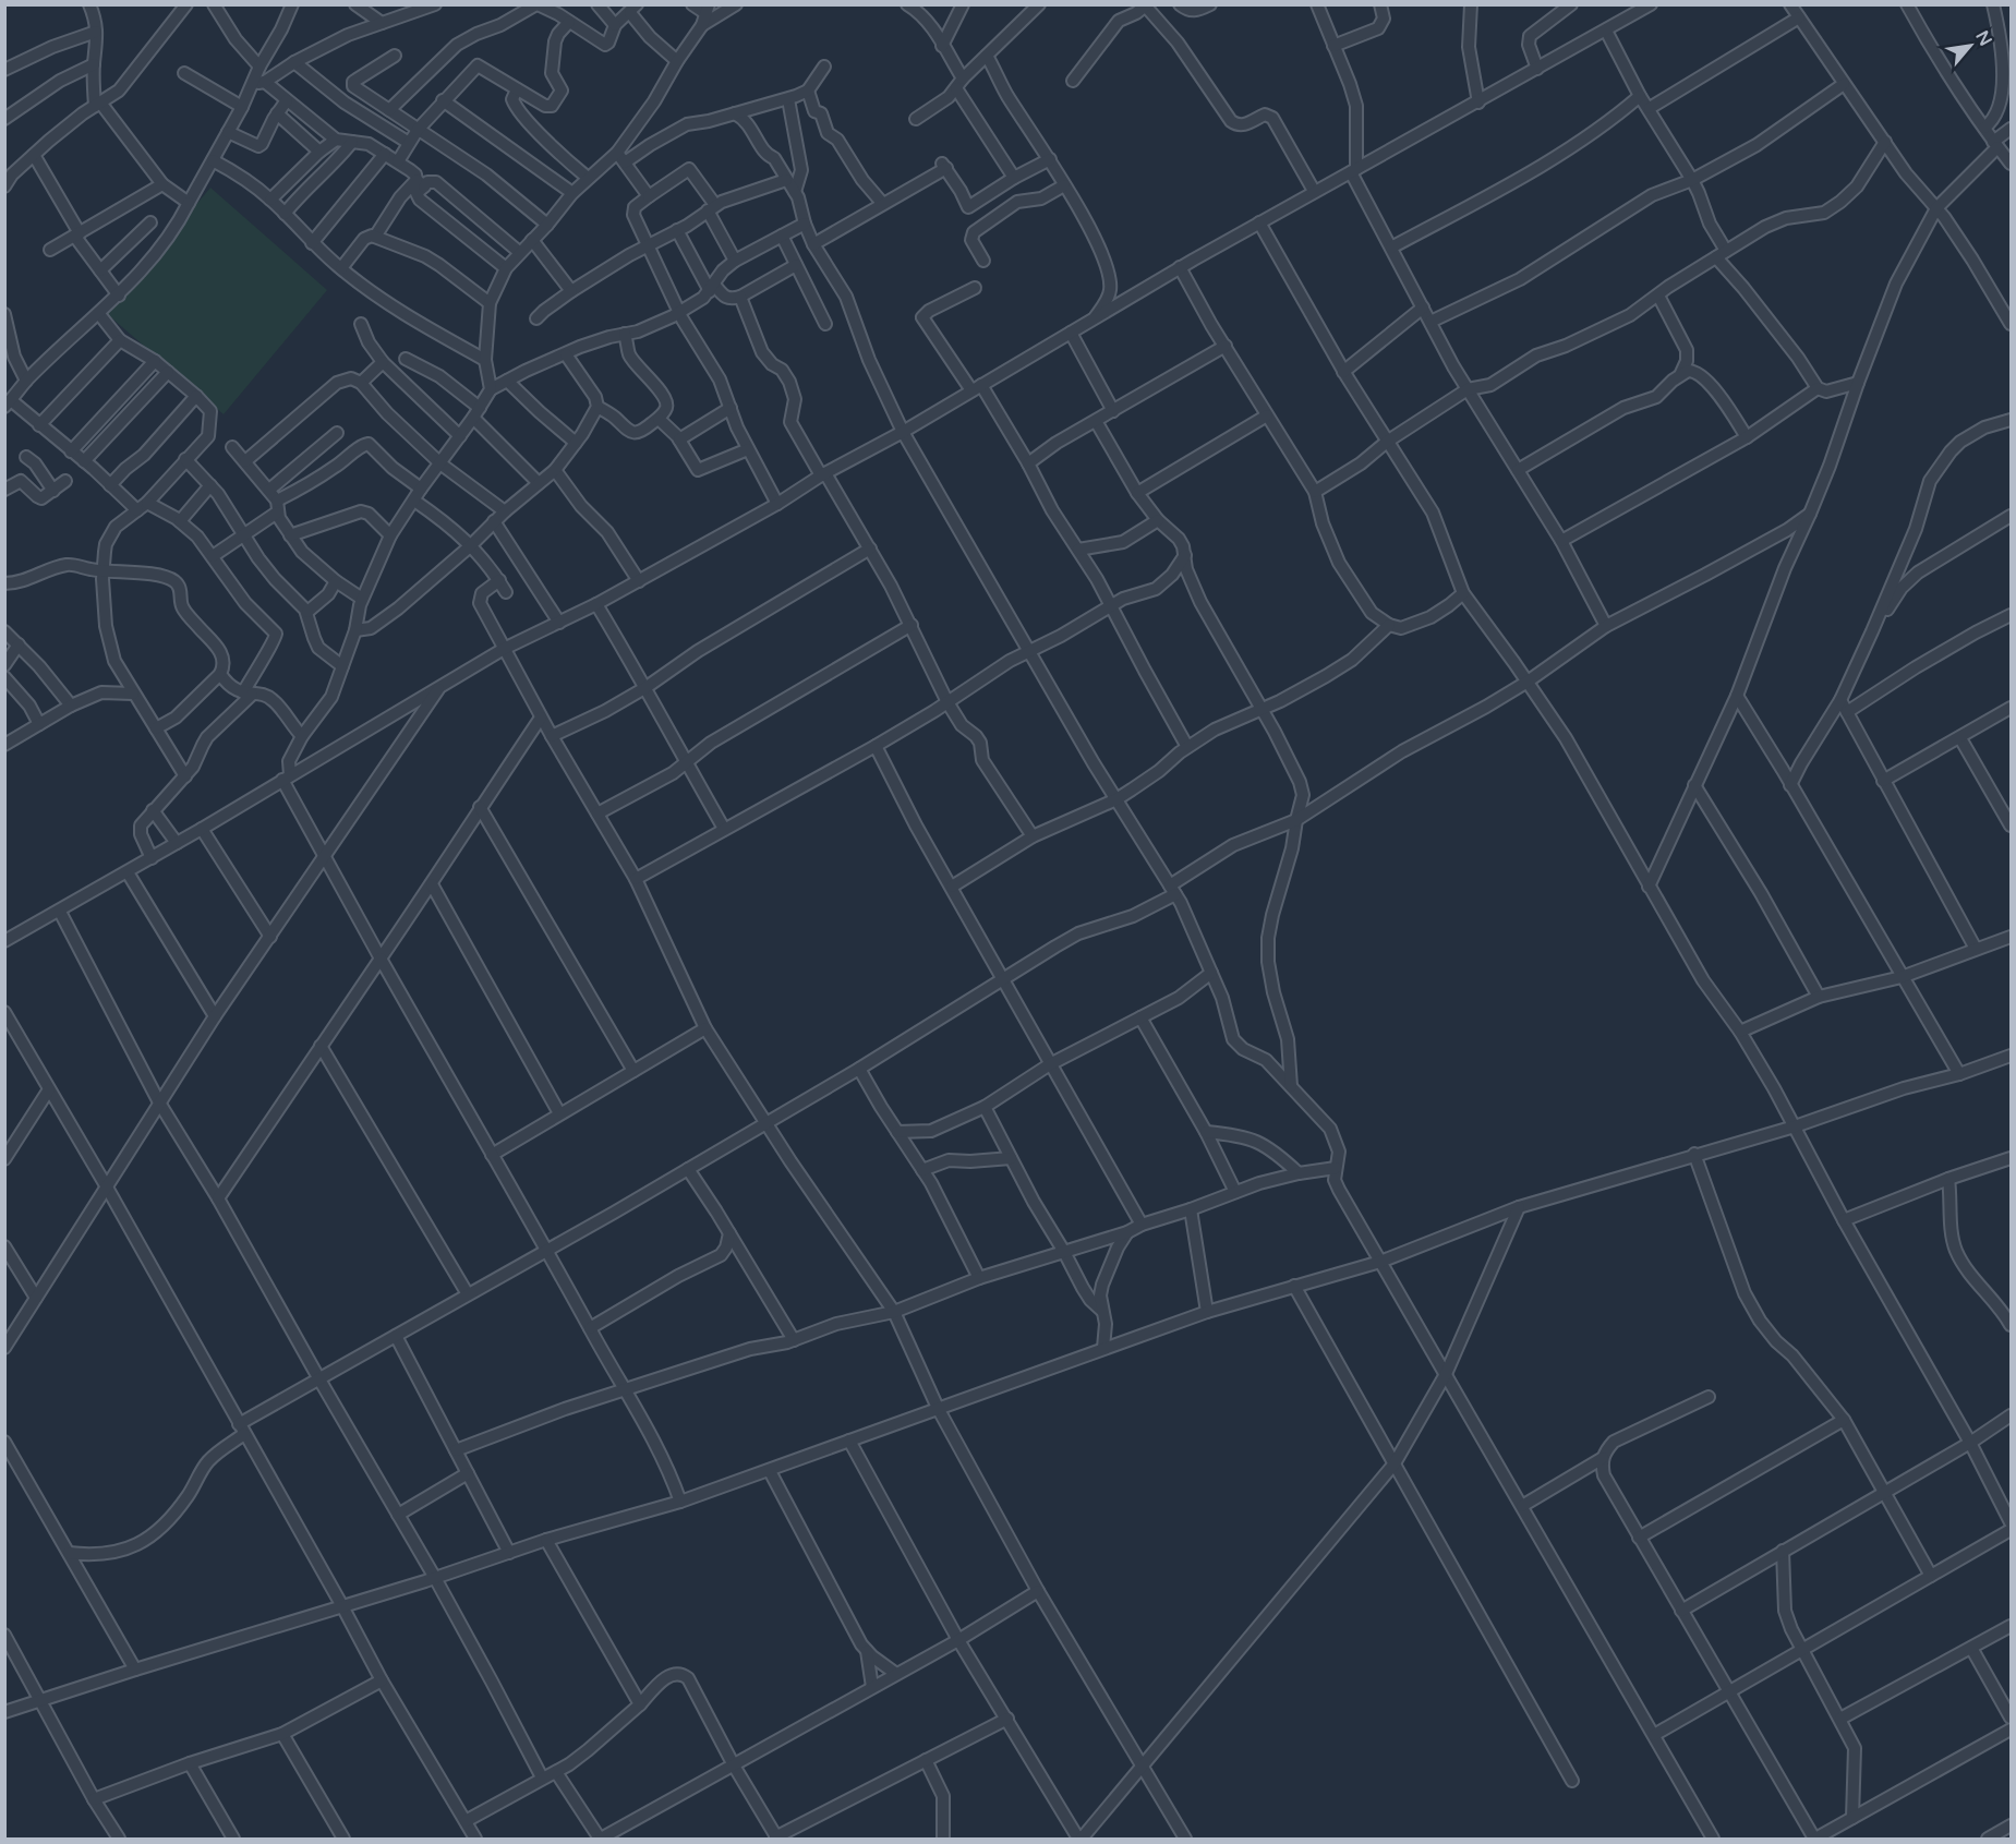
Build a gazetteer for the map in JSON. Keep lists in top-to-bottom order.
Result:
{
  "north": "top right"
}
